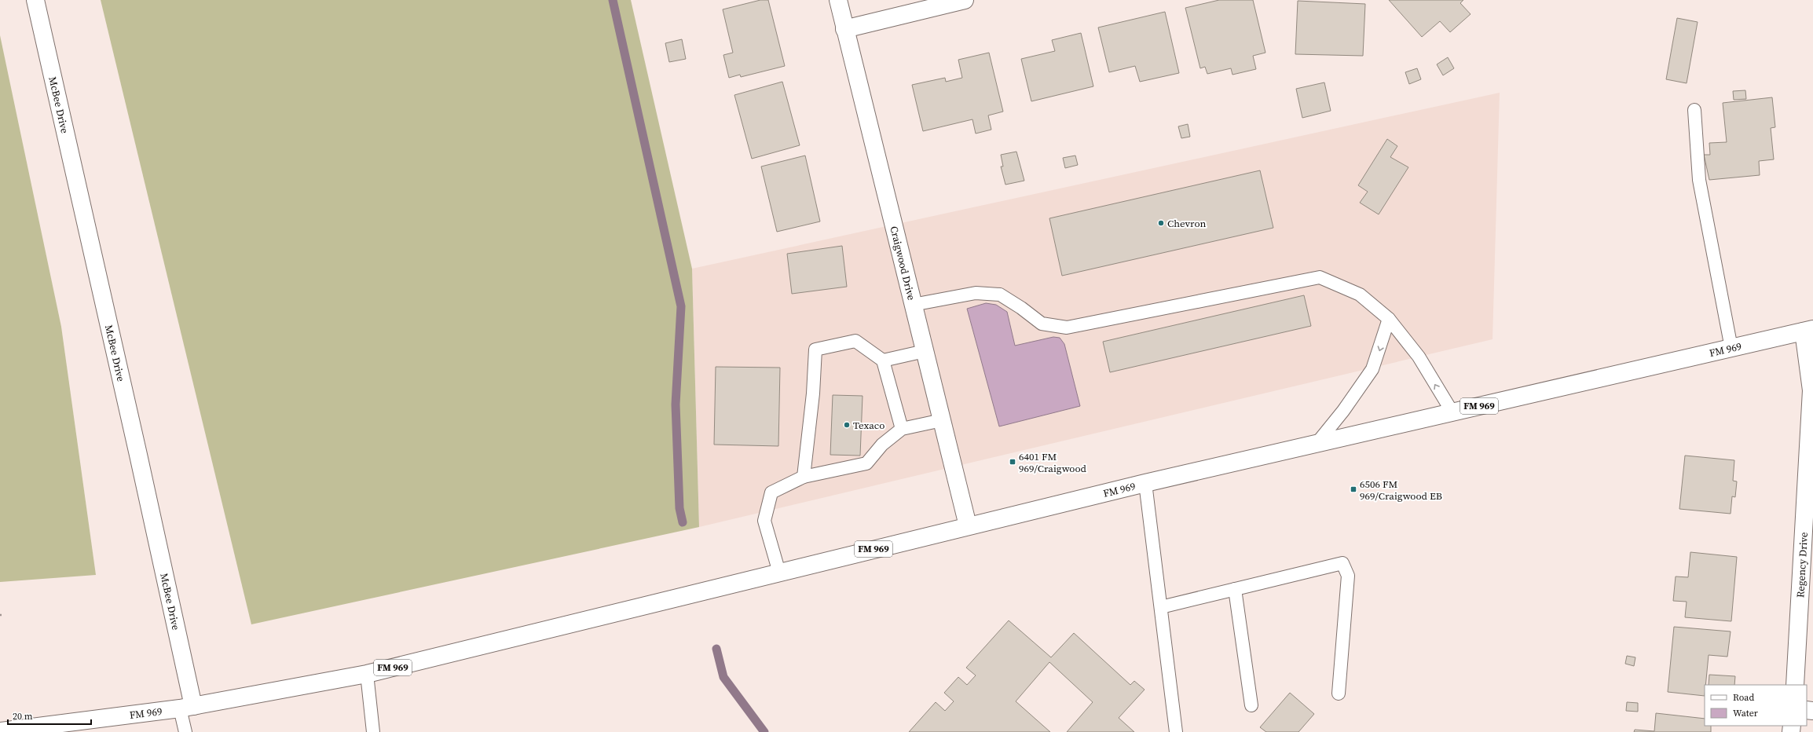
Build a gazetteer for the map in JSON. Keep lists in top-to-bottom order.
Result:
{
  "streets": {
    "main road": [
      "McBee Drive",
      "Craigwood Drive",
      "FM 969",
      "Regency Drive"
    ]
  },
  "crossings": [
    ["McBee Drive", "FM 969"],
    ["Craigwood Drive", "FM 969"],
    ["FM 969", "Regency Drive"]
  ],
  "places": {
    "other": ["Chevron", "Texaco"],
    "transit": ["6401 FM 969/Craigwood", "6506 FM 969/Craigwood EB"]
  },
  "legend": ["Road", "Water"],
  "scale_bar": "20 m"
}
